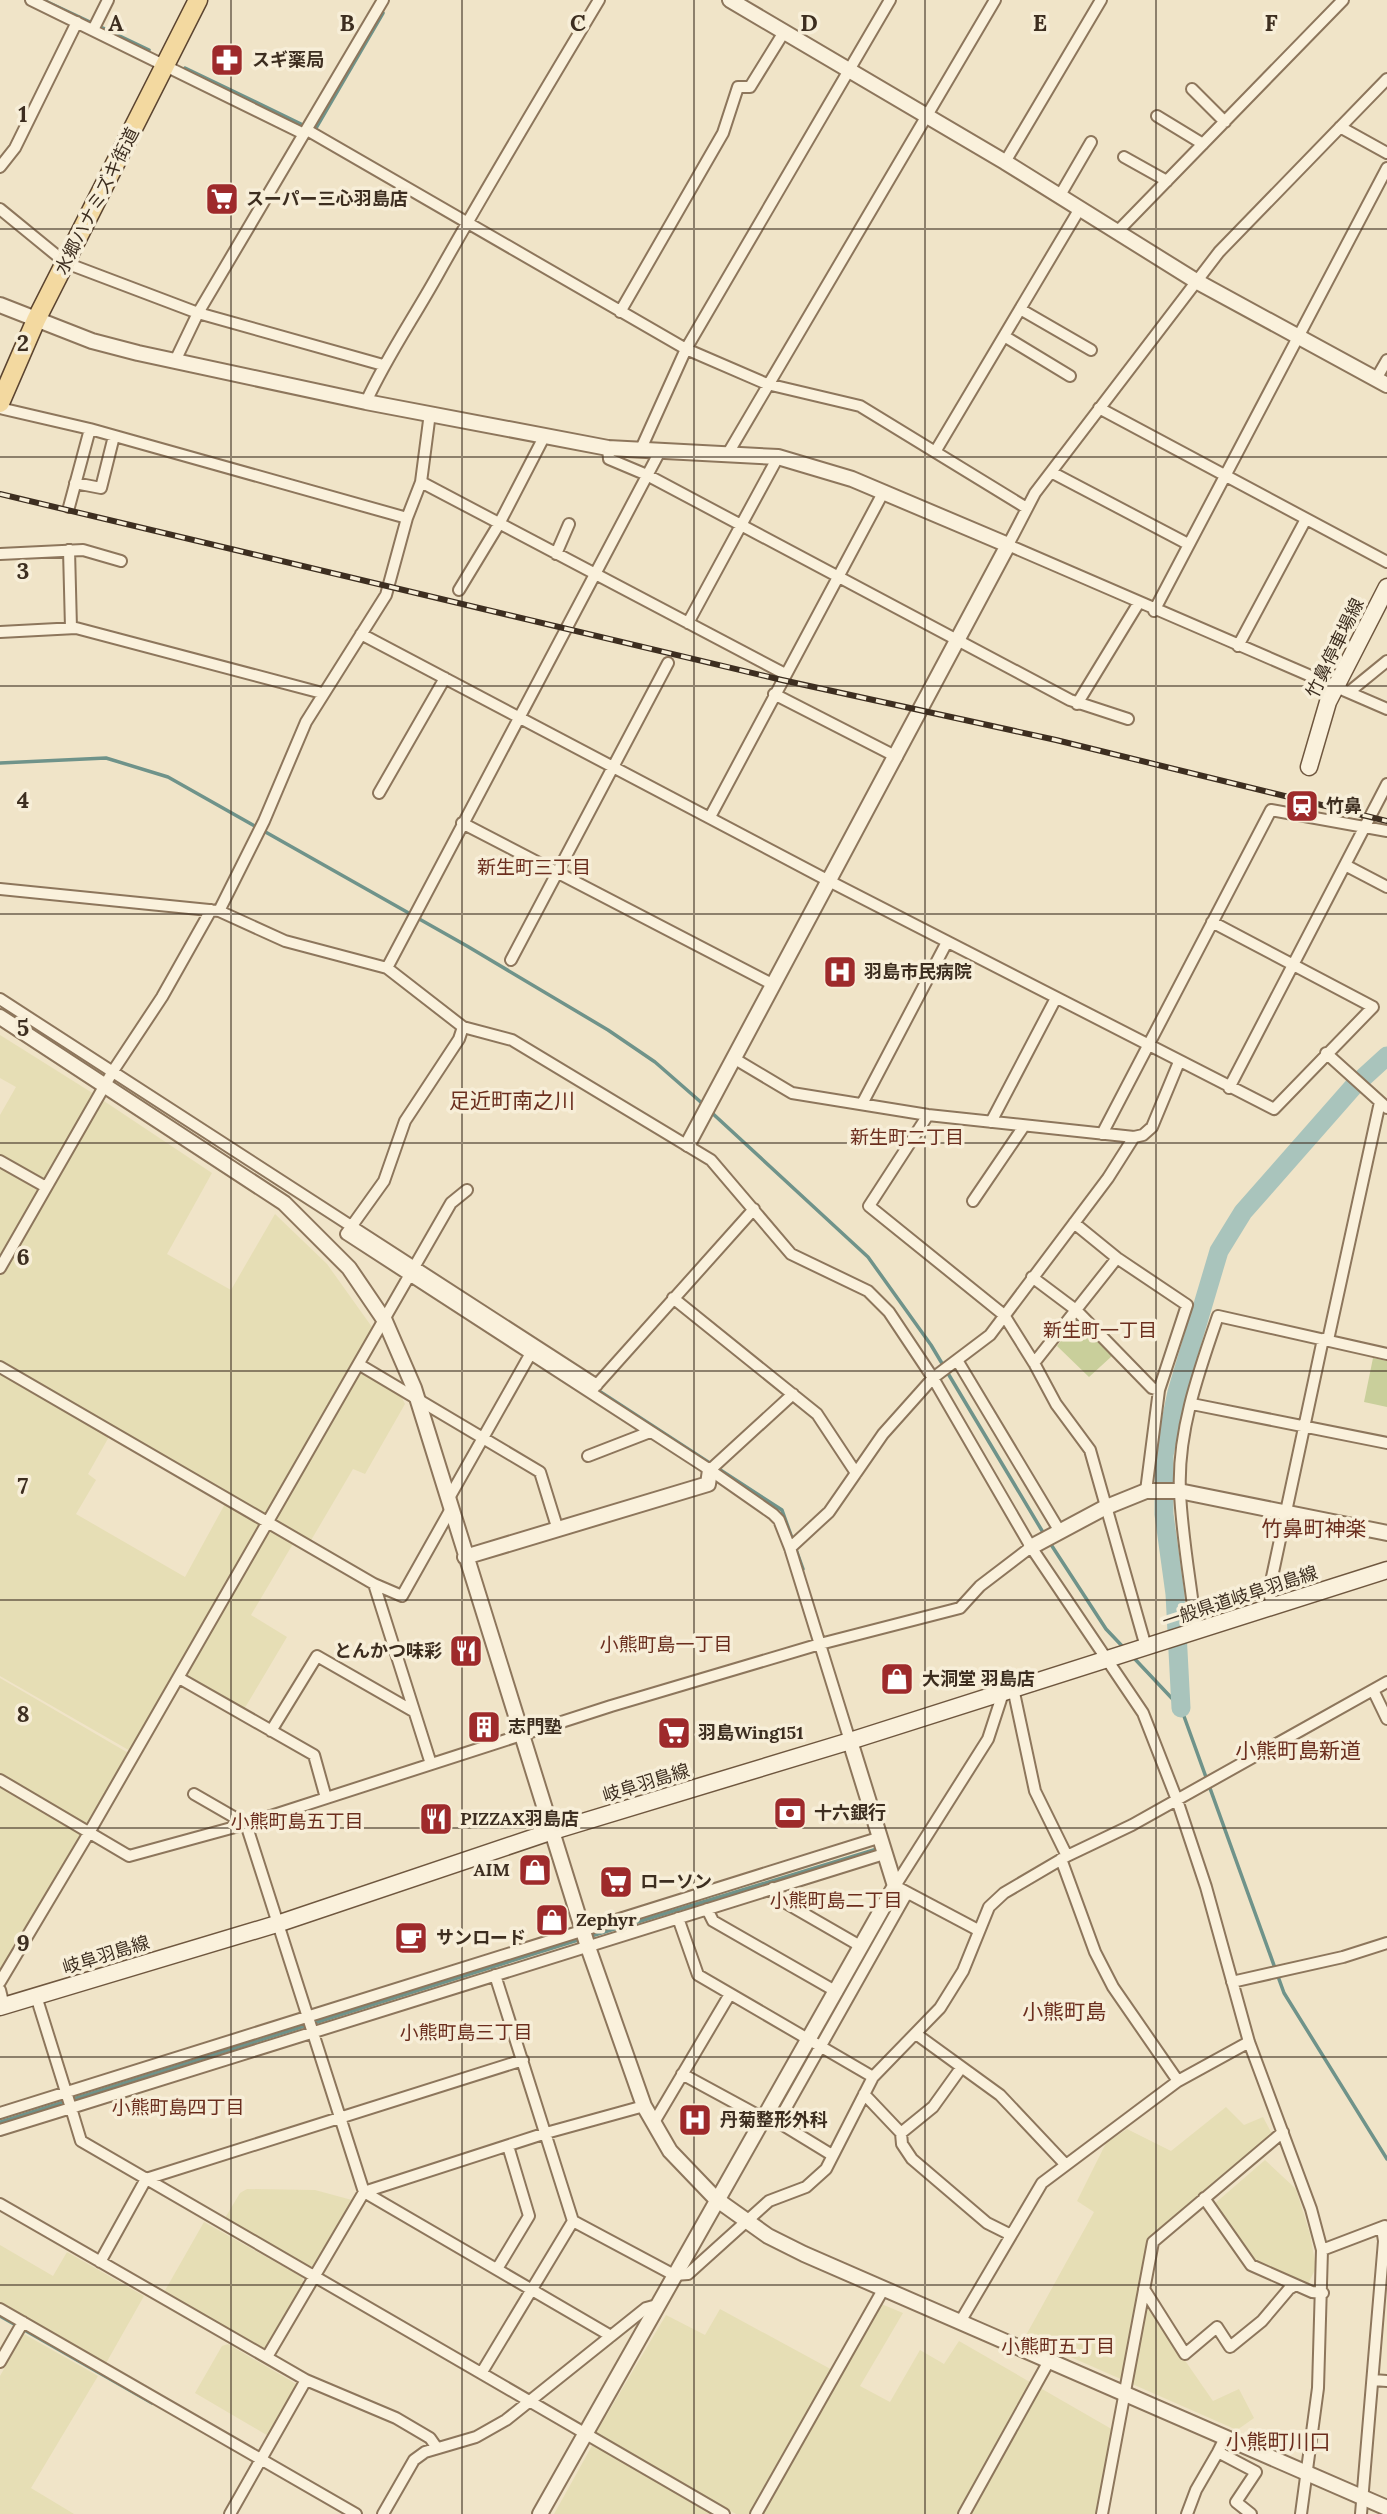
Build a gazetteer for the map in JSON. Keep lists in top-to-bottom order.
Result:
{
  "streets": {
    "main road": [
      "水郷ハナミズキ街道",
      "竹鼻停車場線",
      "一般県道岐阜羽島線",
      "岐阜羽島線"
    ]
  },
  "crossings": [
    ["一般県道岐阜羽島線", "岐阜羽島線"]
  ],
  "districts": [
    "新生町三丁目",
    "足近町南之川",
    "新生町二丁目",
    "新生町一丁目",
    "竹鼻町神楽",
    "小熊町島一丁目",
    "小熊町島新道",
    "小熊町島五丁目",
    "小熊町島二丁目",
    "小熊町島",
    "小熊町島三丁目",
    "小熊町島四丁目",
    "小熊町五丁目",
    "小熊町川口"
  ],
  "places": {
    "pharmacy": ["スギ薬局"],
    "supermarket": ["スーパー三心羽島店", "羽島Wing151", "ローソン"],
    "station": ["竹鼻"],
    "hospital": ["羽島市民病院", "丹菊整形外科"],
    "restaurant": ["とんかつ味彩", "PIZZAX羽島店"],
    "shop": ["大洞堂 羽島店", "AIM", "Zephyr"],
    "building": ["志門塾"],
    "bank": ["十六銀行"],
    "cafe": ["サンロード"]
  },
  "grid": {
    "columns": [
      "A",
      "B",
      "C",
      "D",
      "E",
      "F"
    ],
    "rows": [
      "1",
      "2",
      "3",
      "4",
      "5",
      "6",
      "7",
      "8",
      "9"
    ]
  }
}
